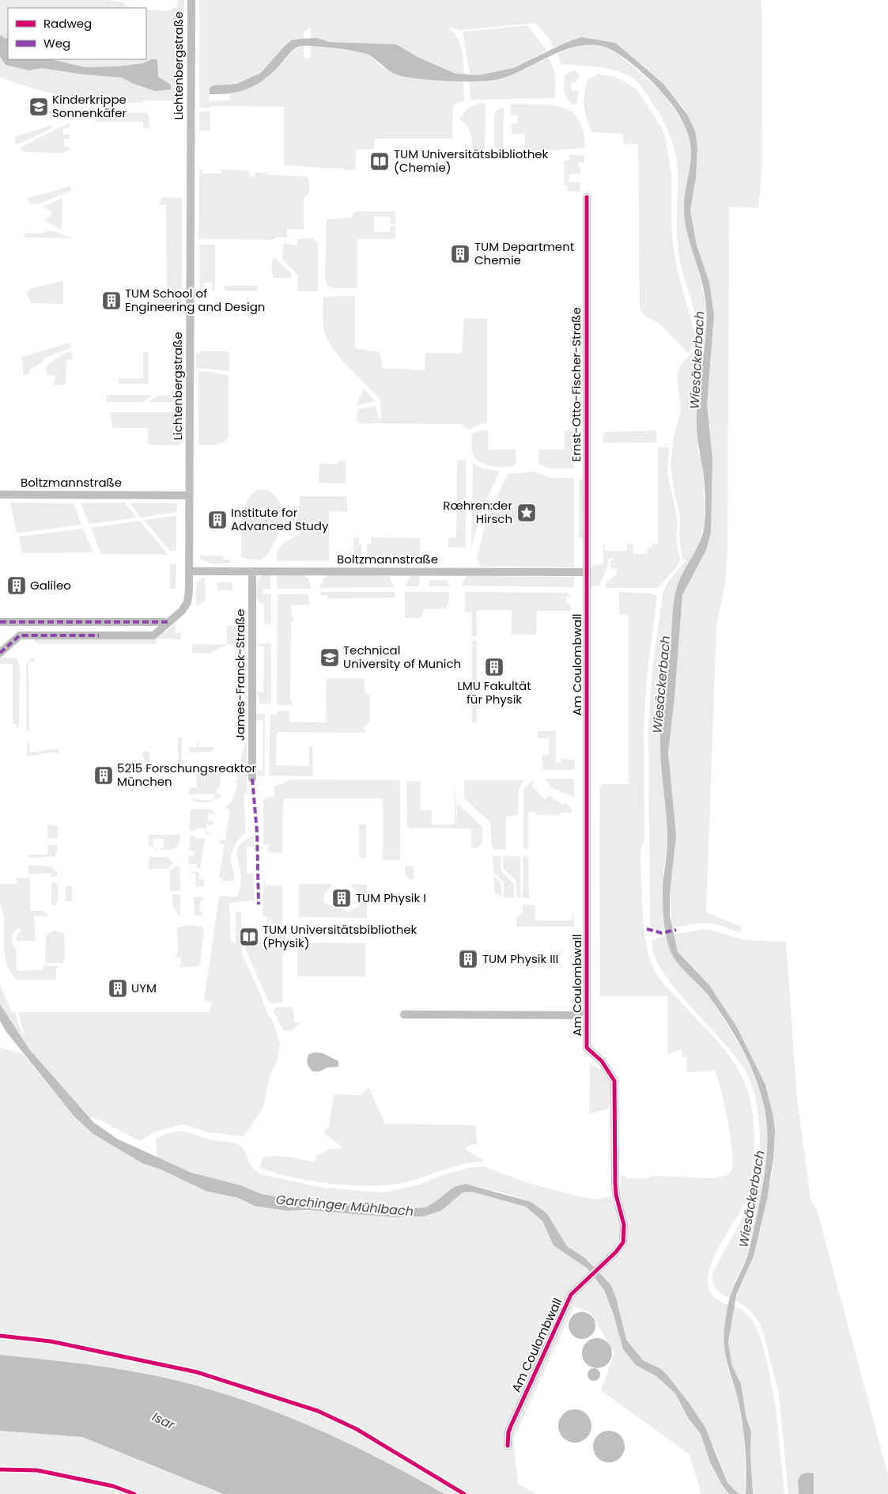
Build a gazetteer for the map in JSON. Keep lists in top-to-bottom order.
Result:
{
  "streets": {
    "street": [
      "Lichtenbergstraße",
      "Ernst-Otto-Fischer-Straße",
      "Boltzmannstraße",
      "Am Coulombwall",
      "James-Franck-Straße"
    ]
  },
  "crossings": [
    ["Lichtenbergstraße", "Boltzmannstraße"],
    ["Ernst-Otto-Fischer-Straße", "Boltzmannstraße"],
    ["Ernst-Otto-Fischer-Straße", "Am Coulombwall"],
    ["Boltzmannstraße", "Am Coulombwall"],
    ["Boltzmannstraße", "James-Franck-Straße"]
  ],
  "water": ["Wiesäckerbach", "Garchinger Mühlbach", "Isar"],
  "places": {
    "school or university": ["Kinderkrippe Sonnenkäfer", "Technical University of Munich"],
    "library": ["TUM Universitätsbibliothek (Chemie)", "TUM Universitätsbibliothek (Physik)"],
    "building": [
      "TUM Department Chemie",
      "TUM School of Engineering and Design",
      "Institute for Advanced Study",
      "Galileo",
      "LMU Fakultät für Physik",
      "5215 Forschungsreaktor München",
      "TUM Physik I",
      "TUM Physik III",
      "UYM"
    ],
    "place": ["Rœhren:der Hirsch"]
  },
  "legend": ["Radweg", "Weg"]
}
